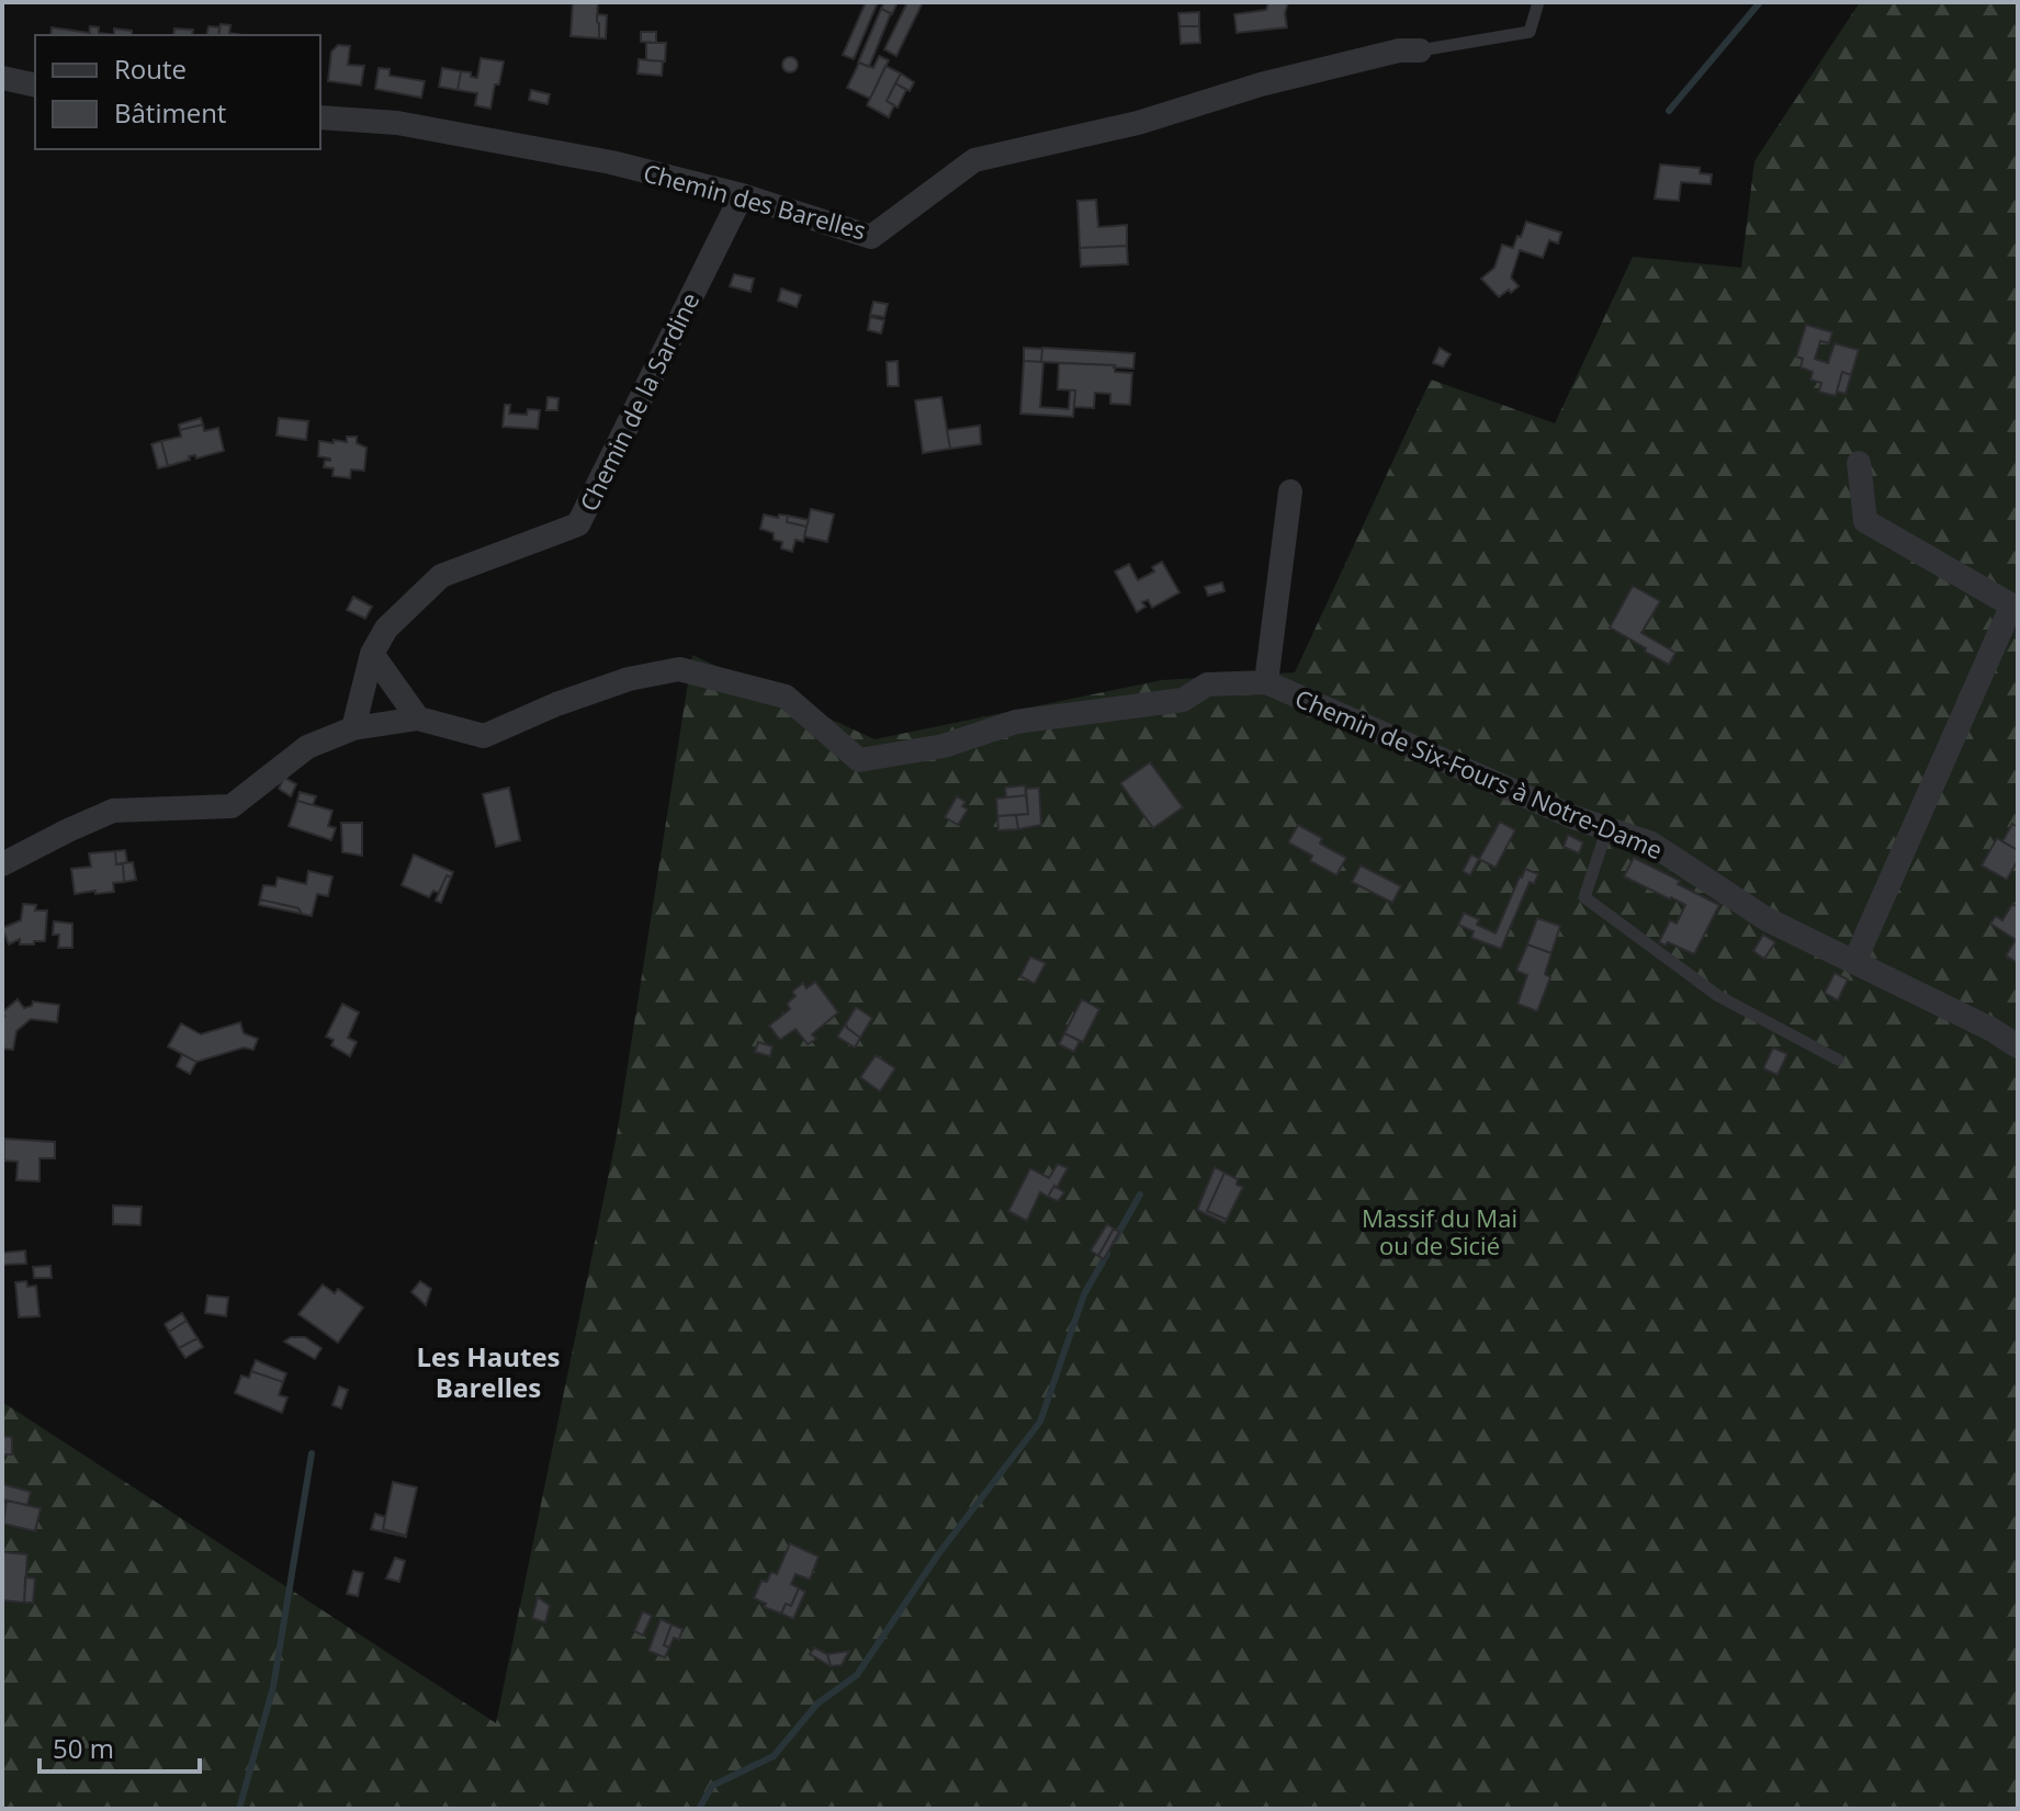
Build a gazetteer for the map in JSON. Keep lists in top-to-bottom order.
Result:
{
  "streets": {
    "street": ["Chemin des Barelles", "Chemin de la Sardine", "Chemin de Six-Fours à Notre-Dame"]
  },
  "crossings": [
    ["Chemin des Barelles", "Chemin de la Sardine"]
  ],
  "districts": ["Les Hautes Barelles"],
  "parks": ["Massif du Mai ou de Sicié"],
  "legend": ["Route", "Bâtiment"],
  "scale_bar": "50 m"
}
